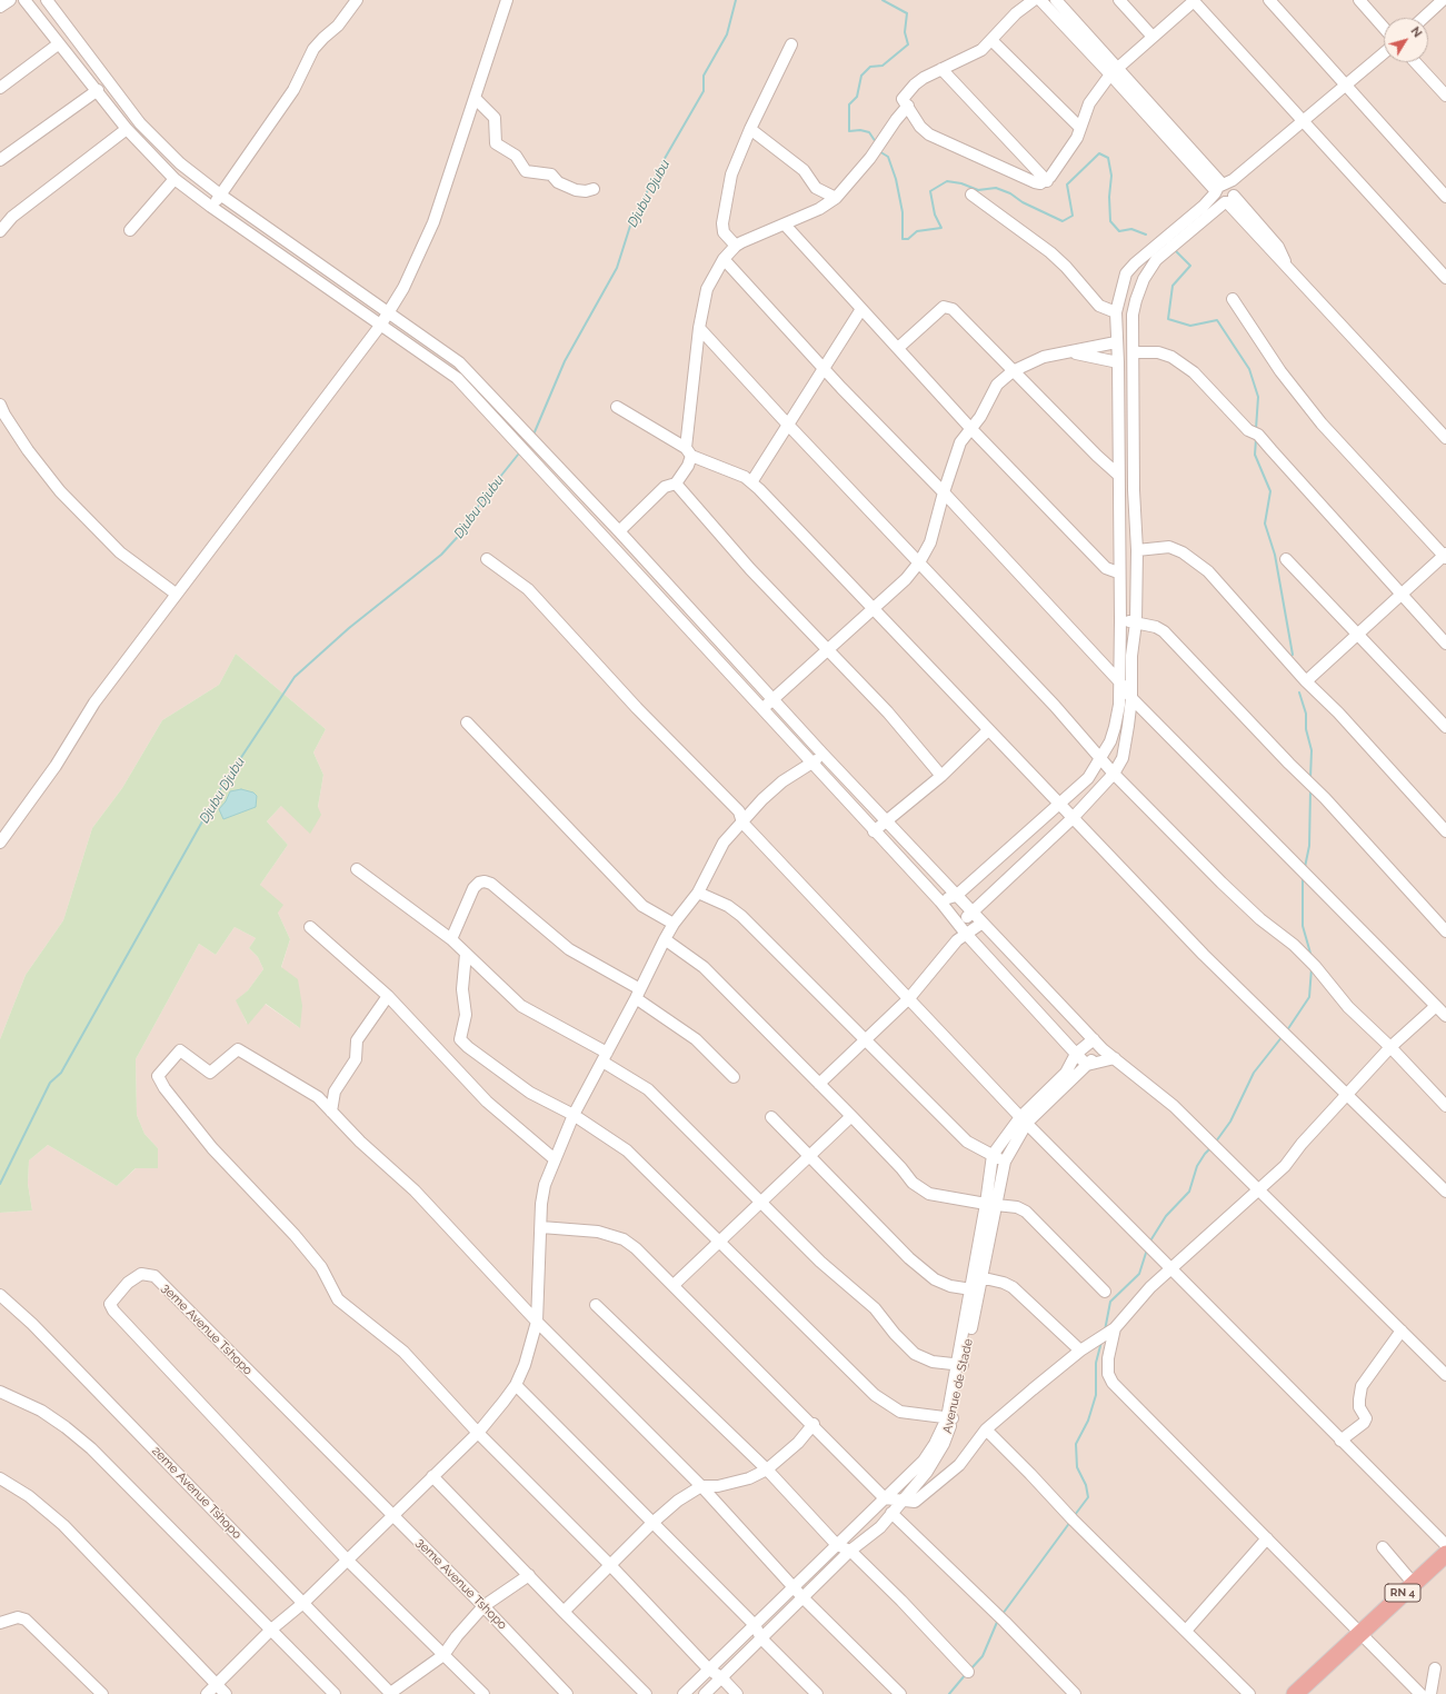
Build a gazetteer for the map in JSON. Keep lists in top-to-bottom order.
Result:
{
  "streets": {
    "highway": ["RN 4"],
    "street": ["3eme Avenue Tshopo", "Avenue de Stade", "2eme Avenue Tshopo"]
  },
  "water": ["Djubu Djubu"],
  "north": "top right"
}
